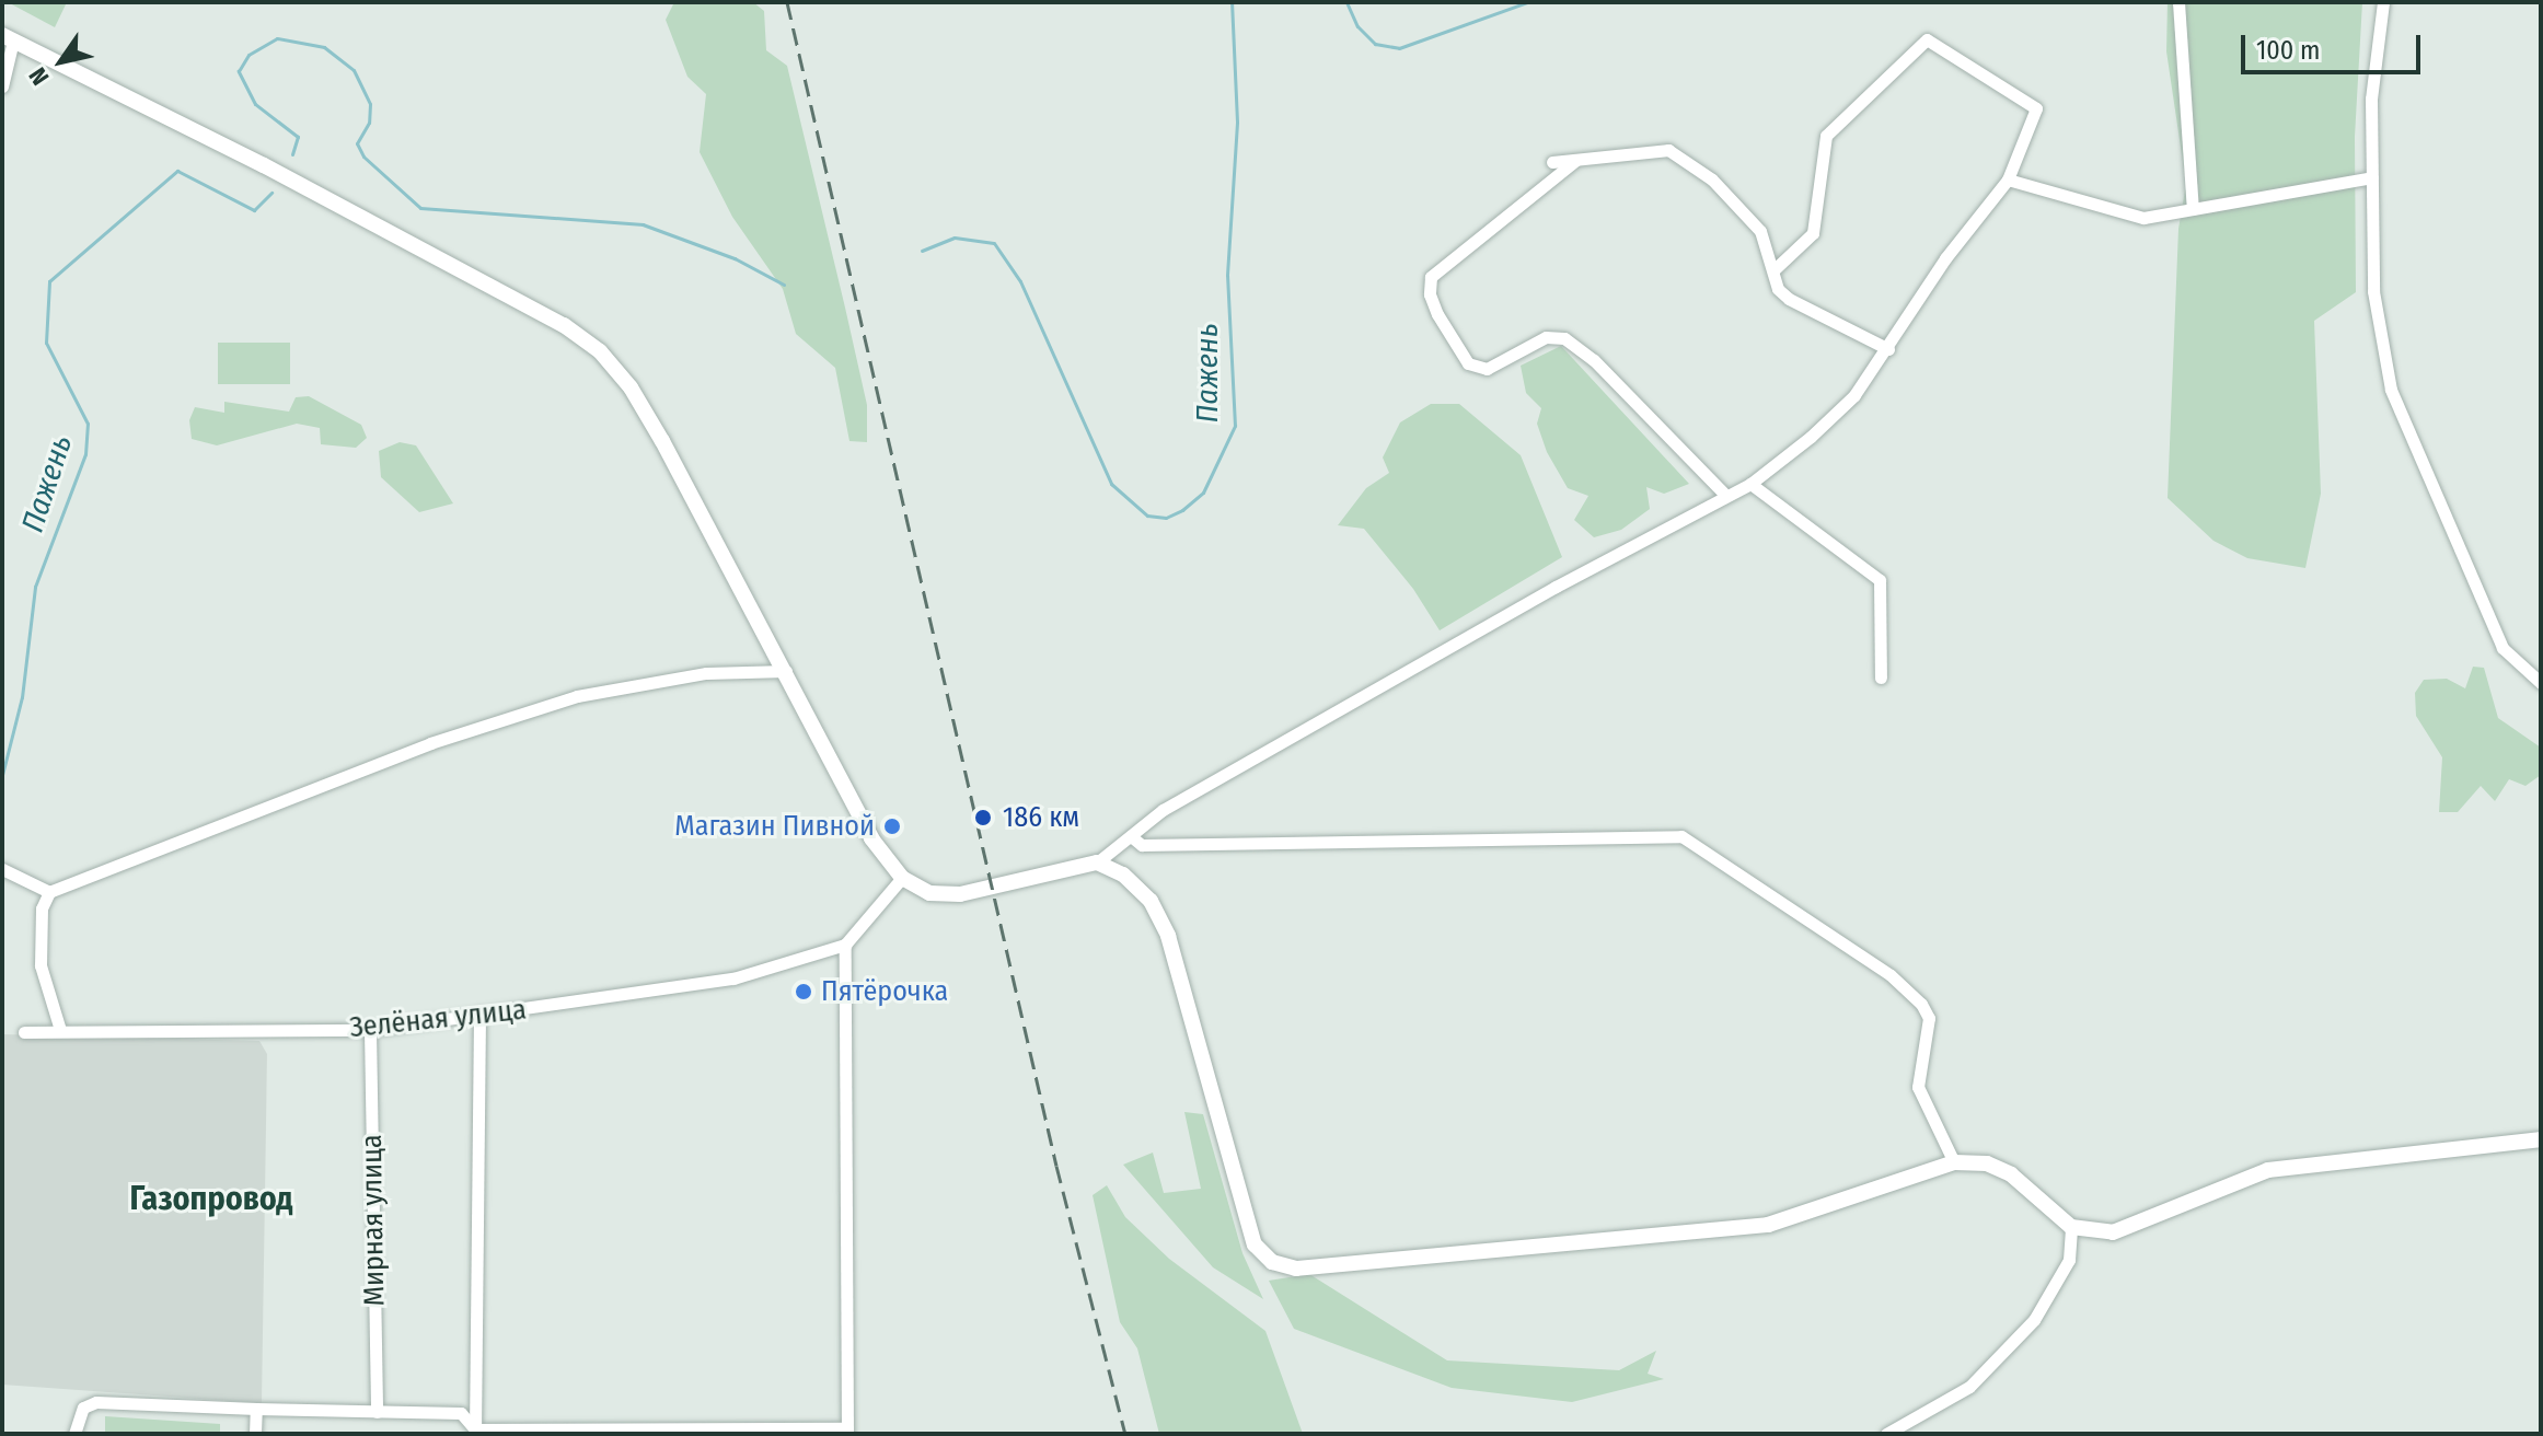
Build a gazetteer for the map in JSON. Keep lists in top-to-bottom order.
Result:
{
  "streets": {
    "street": ["Зелёная улица", "Мирная улица"]
  },
  "crossings": [
    ["Зелёная улица", "Мирная улица"]
  ],
  "districts": ["Газопровод"],
  "water": ["Пажень"],
  "places": ["186 км", "Магазин Пивной", "Пятёрочка"],
  "scale_bar": "100 m",
  "north": "bottom left"
}
